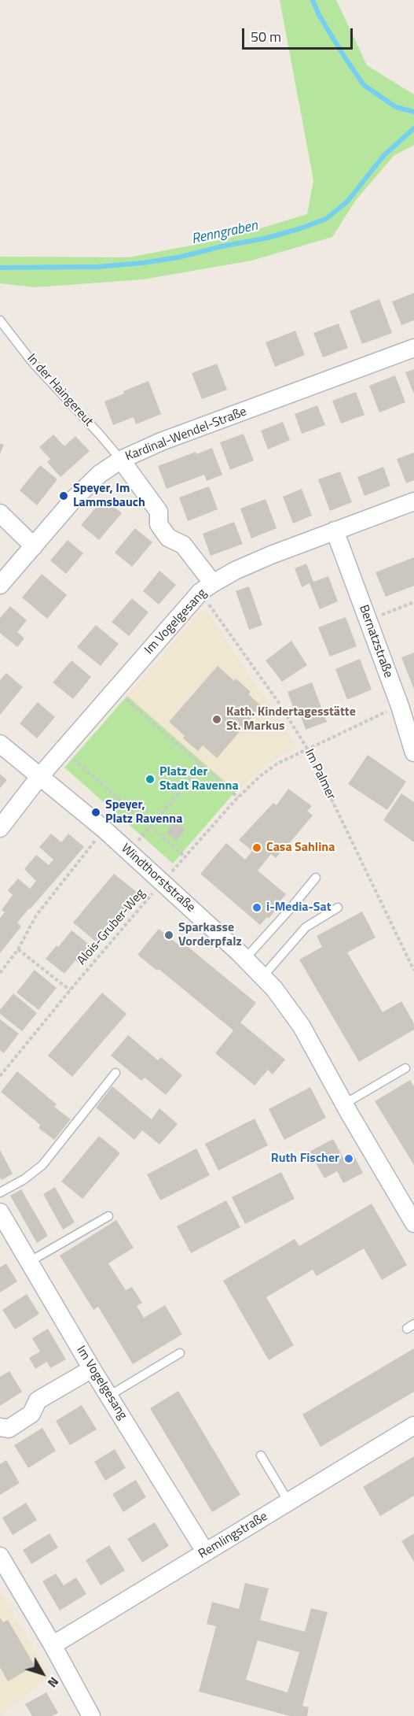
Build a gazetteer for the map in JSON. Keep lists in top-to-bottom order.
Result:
{
  "streets": {
    "street": [
      "Kardinal-Wendel-Straße",
      "Im Vogelgesang",
      "Bernatzstraße",
      "Windthorststraße",
      "Remlingstraße"
    ],
    "lane": ["In der Haingereut"],
    "path": ["Im Palmer", "Alois-Gruber-Weg"]
  },
  "crossings": [
    ["In der Haingereut", "Kardinal-Wendel-Straße"],
    ["Im Vogelgesang", "Bernatzstraße"],
    ["Im Vogelgesang", "Im Palmer"],
    ["Im Vogelgesang", "Windthorststraße"],
    ["Im Vogelgesang", "Remlingstraße"],
    ["Bernatzstraße", "Alois-Gruber-Weg"],
    ["Im Palmer", "Alois-Gruber-Weg"],
    ["Windthorststraße", "Alois-Gruber-Weg"]
  ],
  "water": ["Renngraben"],
  "places": [
    "Speyer, Im Lammsbauch",
    "Kath. Kindertagesstätte St. Markus",
    "Platz der Stadt Ravenna",
    "Speyer, Platz Ravenna",
    "Casa Sahlina",
    "i-Media-Sat",
    "Sparkasse Vorderpfalz",
    "Ruth Fischer"
  ],
  "scale_bar": "50 m",
  "north": "bottom right"
}
